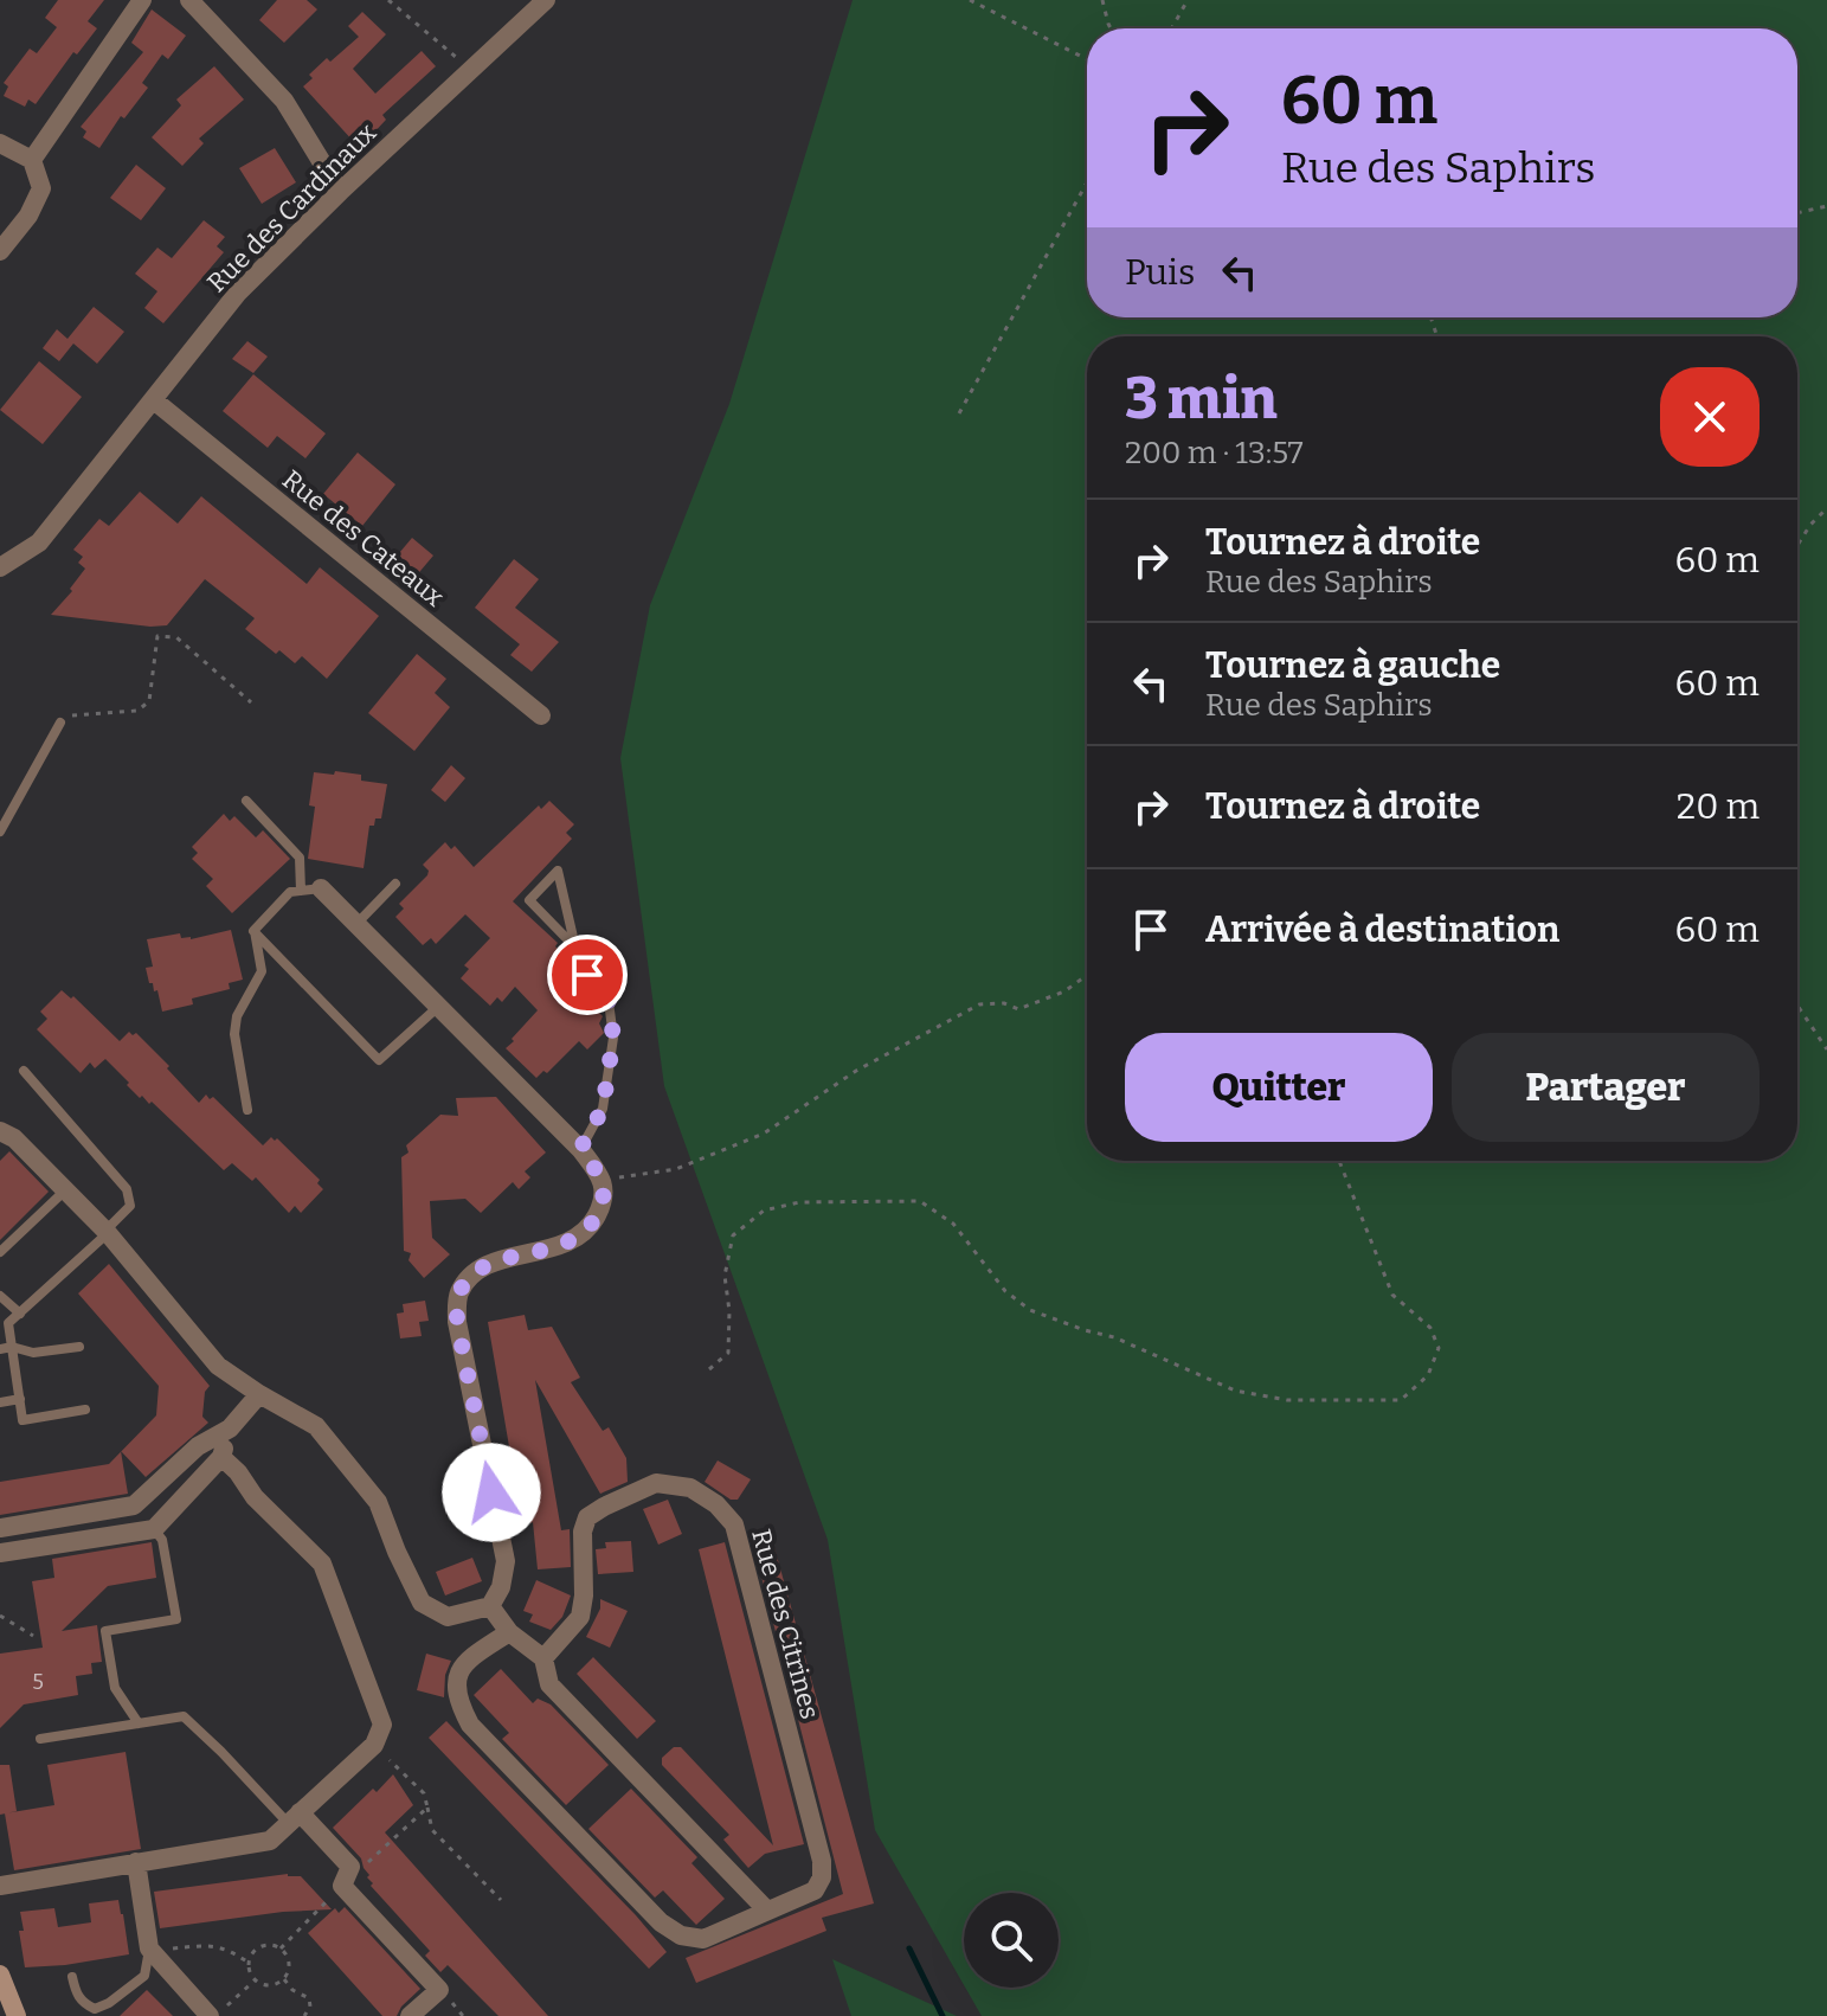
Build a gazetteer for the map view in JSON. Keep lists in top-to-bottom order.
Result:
{
  "streets": {
    "street": ["Rue des Cardinaux", "Rue des Cateaux", "Rue des Citrines"]
  },
  "crossings": [
    ["Rue des Cardinaux", "Rue des Cateaux"]
  ],
  "house_numbers": ["5"],
  "page": {
    "turn": ["60 m", "Rue des Saphirs"],
    "then": "Puis",
    "heading": ["3 min", "200 m · 13:57"],
    "list": [
      {
        "name": "Tournez à droite",
        "note": "Rue des Saphirs",
        "value": "60 m"
      },
      {
        "name": "Tournez à gauche",
        "note": "Rue des Saphirs",
        "value": "60 m"
      },
      {
        "name": "Tournez à droite",
        "value": "20 m"
      },
      {
        "name": "Arrivée à destination",
        "value": "60 m"
      }
    ],
    "buttons": ["Quitter", "Partager"]
  }
}
